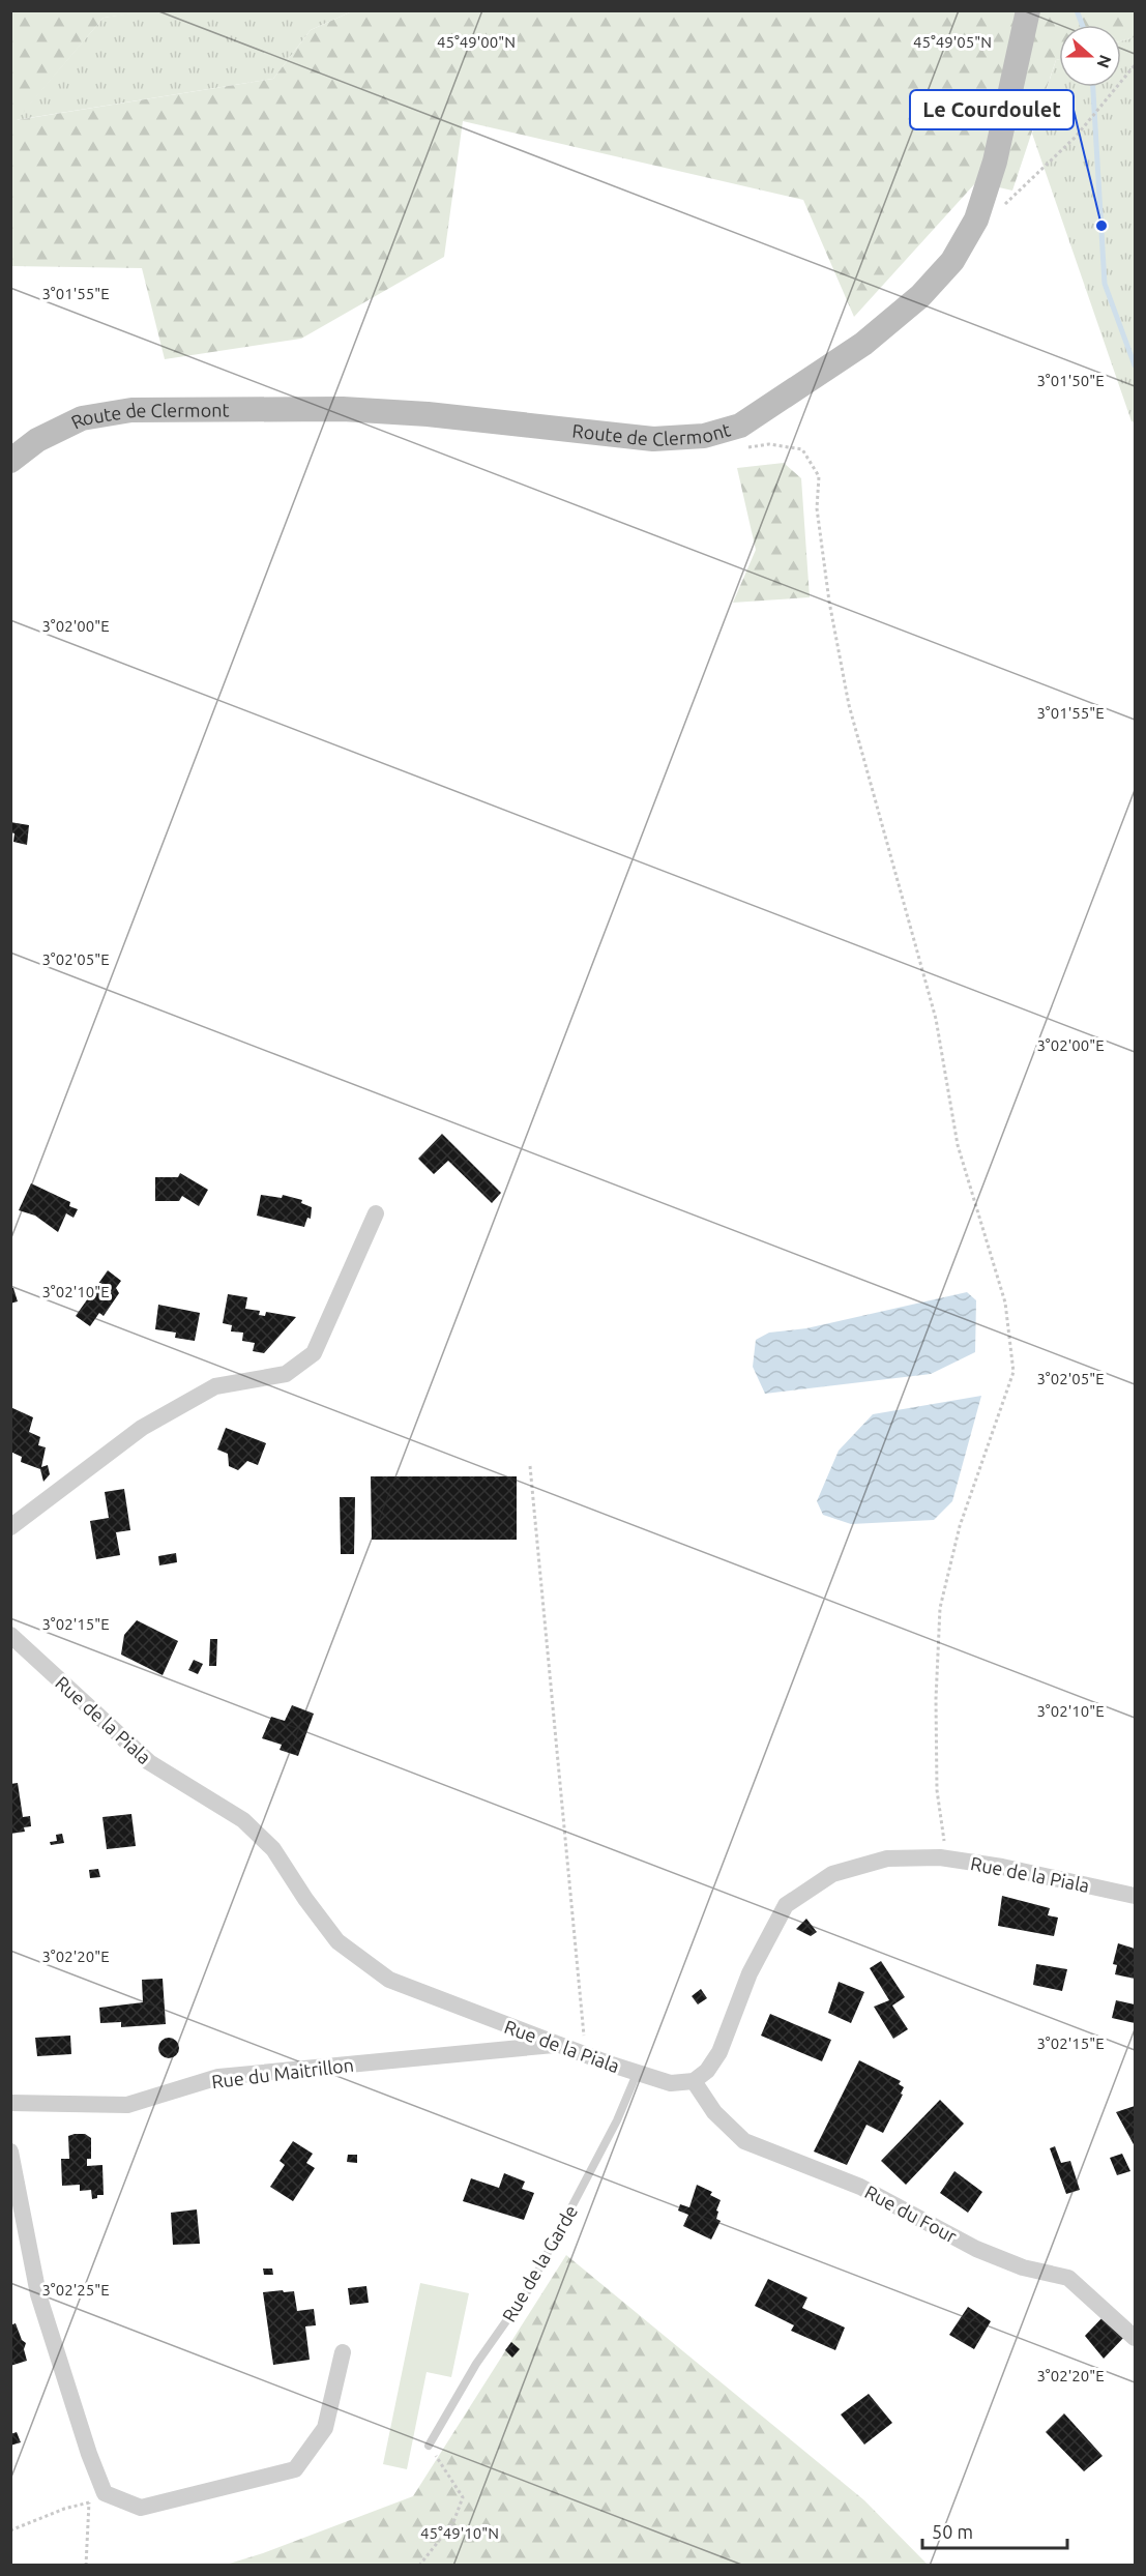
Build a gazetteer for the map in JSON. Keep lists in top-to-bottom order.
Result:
{
  "streets": {
    "street": [
      "Route de Clermont",
      "Rue de la Piala",
      "Rue du Maitrillon",
      "Rue du Four"
    ],
    "lane": ["Rue de la Garde"]
  },
  "crossings": [
    ["Rue de la Piala", "Rue du Maitrillon"],
    ["Rue de la Piala", "Rue du Four"],
    ["Rue de la Piala", "Rue de la Garde"]
  ],
  "places": ["Le Courdoulet"],
  "scale_bar": "50 m",
  "north": "right",
  "coordinates": [
    "45°49'05\"N",
    "45°49'00\"N",
    "3°01'55\"E",
    "3°01'50\"E",
    "3°02'00\"E",
    "3°02'05\"E",
    "3°02'10\"E",
    "3°02'15\"E",
    "3°02'20\"E",
    "3°02'25\"E",
    "45°49'10\"N"
  ]
}
